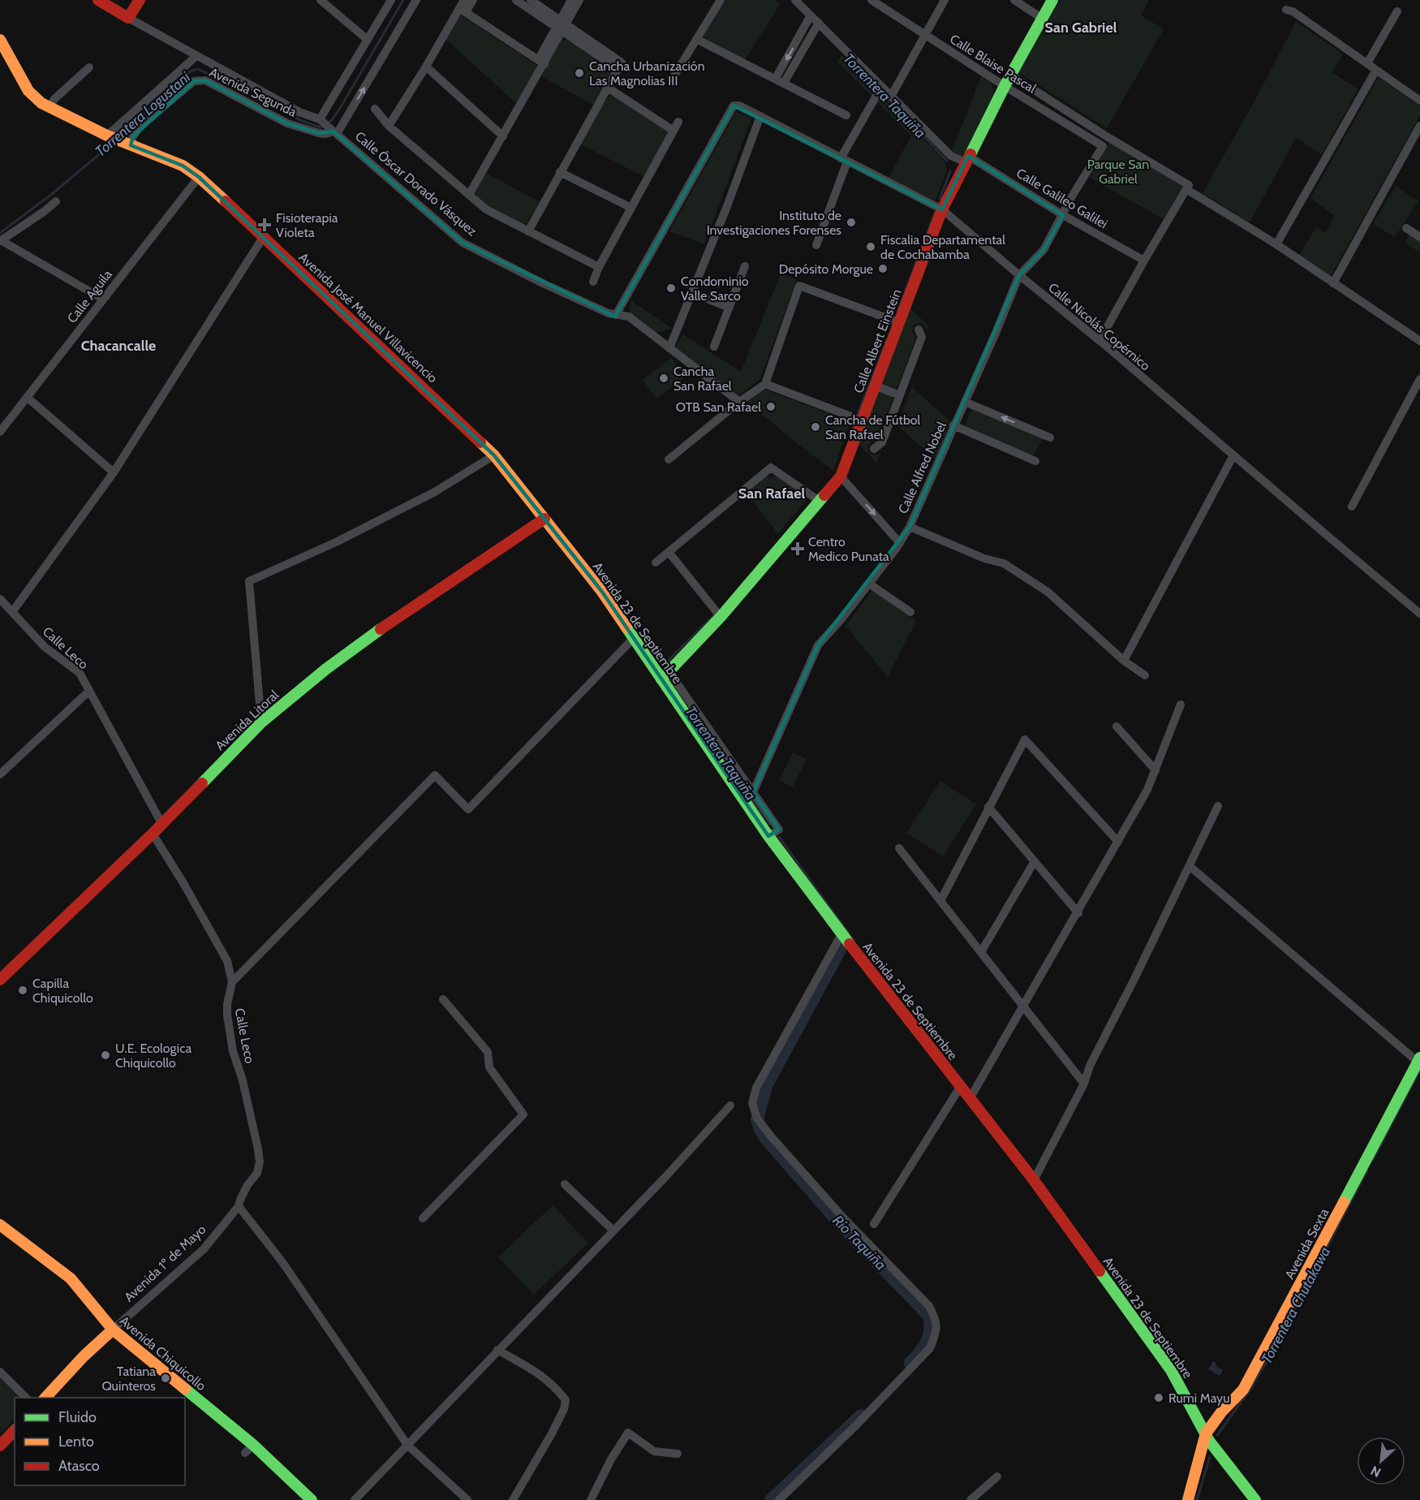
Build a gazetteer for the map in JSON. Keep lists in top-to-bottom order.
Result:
{
  "streets": {
    "main road": [
      "Calle Óscar Dorado Vásquez",
      "Avenida José Manuel Villavicencio",
      "Calle Albert Einstein",
      "Avenida 23 de Septiembre",
      "Avenida Litoral",
      "Avenida Sexta",
      "Avenida 1º de Mayo",
      "Avenida Chiquicollo"
    ],
    "street": [
      "Calle Blaise Pascal",
      "Avenida Segunda",
      "Calle Galileo Galilei",
      "Calle Aguila",
      "Calle Nicolás Copérnico",
      "Calle Alfred Nobel",
      "Calle Leco"
    ]
  },
  "crossings": [
    ["Calle Blaise Pascal", "Calle Albert Einstein"],
    ["Calle Blaise Pascal", "Calle Alfred Nobel"],
    ["Avenida Segunda", "Calle Óscar Dorado Vásquez"],
    ["Avenida Segunda", "Avenida José Manuel Villavicencio"],
    ["Calle Óscar Dorado Vásquez", "Calle Nicolás Copérnico"],
    ["Calle Galileo Galilei", "Calle Albert Einstein"],
    ["Calle Galileo Galilei", "Calle Alfred Nobel"],
    ["Calle Aguila", "Avenida José Manuel Villavicencio"],
    ["Avenida José Manuel Villavicencio", "Avenida 23 de Septiembre"],
    ["Avenida José Manuel Villavicencio", "Avenida Litoral"],
    ["Calle Nicolás Copérnico", "Calle Albert Einstein"],
    ["Calle Nicolás Copérnico", "Calle Alfred Nobel"],
    ["Calle Albert Einstein", "Avenida 23 de Septiembre"],
    ["Avenida 23 de Septiembre", "Avenida Litoral"],
    ["Avenida 23 de Septiembre", "Avenida Sexta"],
    ["Calle Leco", "Avenida Litoral"],
    ["Calle Leco", "Avenida 1º de Mayo"],
    ["Avenida 1º de Mayo", "Avenida Chiquicollo"]
  ],
  "districts": ["San Gabriel", "Chacancalle", "San Rafael"],
  "water": [
    "Torrentera Taquiña",
    "Torrentera Logustani",
    "Río Taquiña",
    "Torrentera Chutakawa"
  ],
  "parks": ["Parque San Gabriel"],
  "places": {
    "other": [
      "Cancha Urbanización Las Magnolias III",
      "Instituto de Investigaciones Forenses",
      "Fiscalia Departamental de Cochabamba",
      "Depósito Morgue",
      "Condominio Valle Sarco",
      "Cancha San Rafael",
      "OTB San Rafael",
      "Cancha de Fútbol San Rafael",
      "Capilla Chiquicollo",
      "U.E. Ecologica Chiquicollo",
      "Tatiana Quinteros",
      "Rumi Mayu"
    ],
    "health": ["Fisioterapia Violeta", "Centro Medico Punata"]
  },
  "legend": ["Fluido", "Lento", "Atasco"],
  "north": "bottom left"
}
